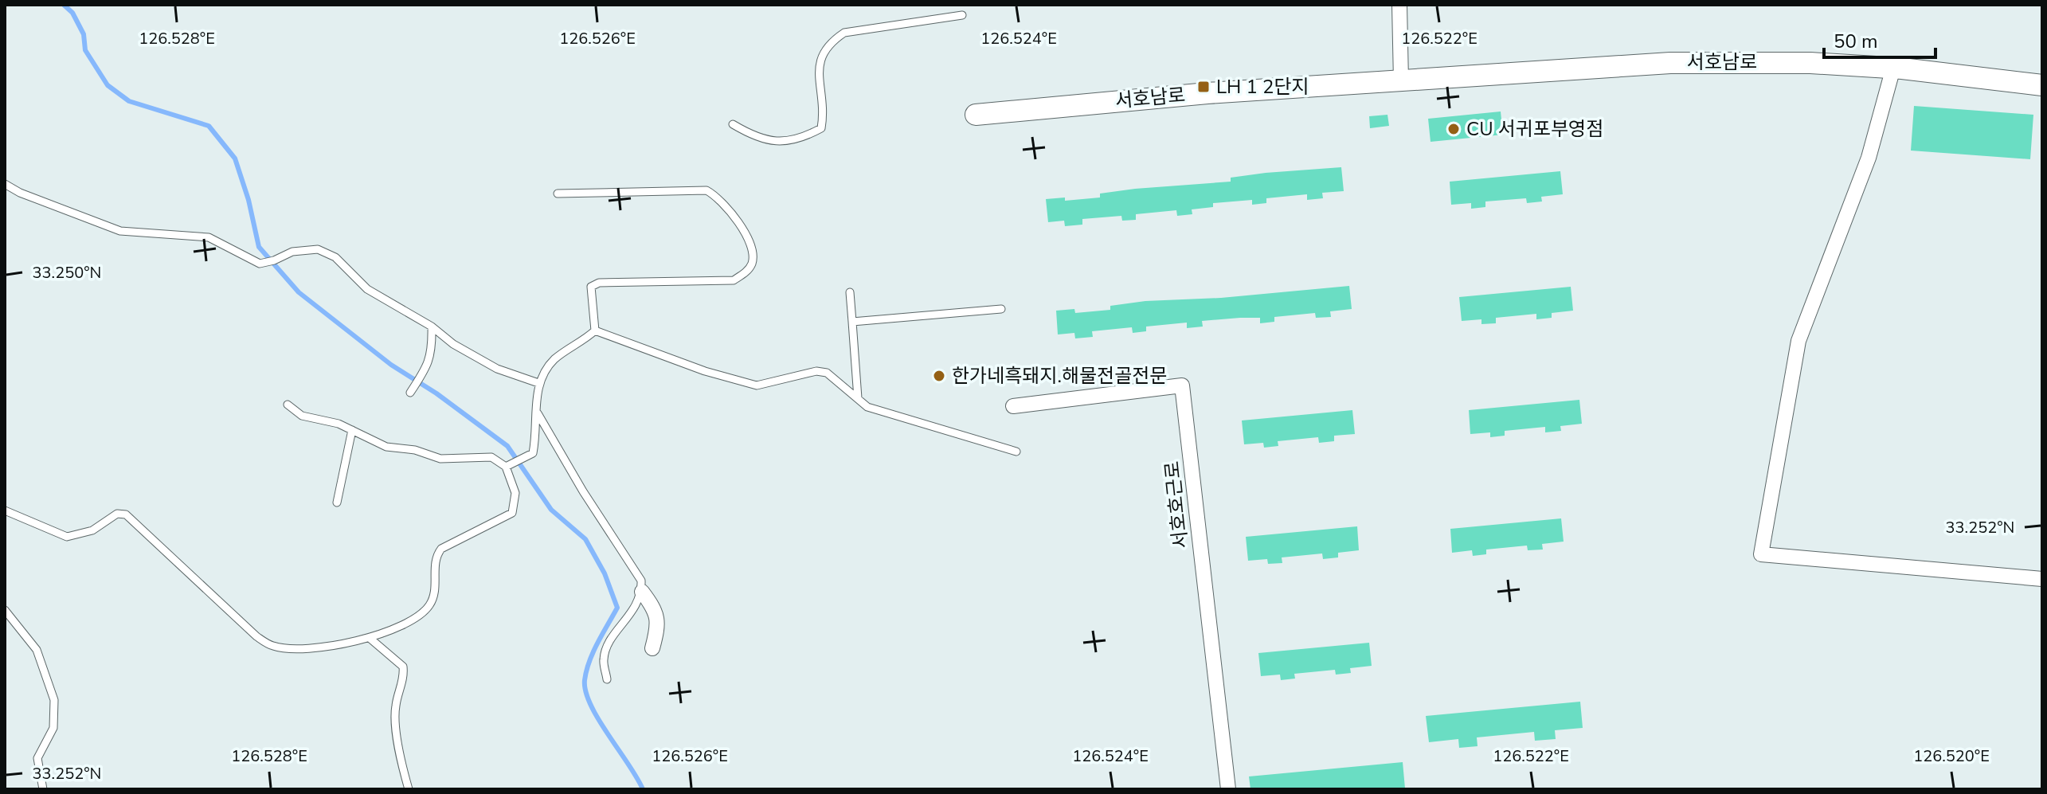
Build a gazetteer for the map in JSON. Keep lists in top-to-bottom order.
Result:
{
  "streets": {
    "main road": ["서호남로"],
    "street": ["서호호근로"]
  },
  "places": {
    "transit": ["LH 1 2단지"],
    "other": ["CU 서귀포부영점", "한가네흑돼지.해물전골전문"]
  },
  "scale_bar": "50 m",
  "coordinates": [
    "126.528°E",
    "126.526°E",
    "126.524°E",
    "126.522°E",
    "33.250°N",
    "33.252°N",
    "126.520°E"
  ]
}
